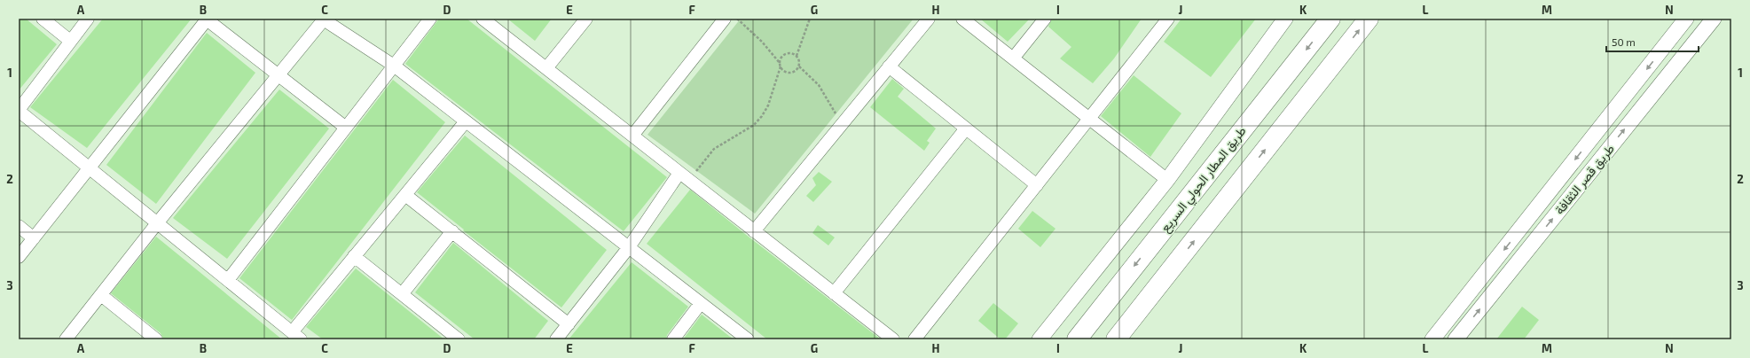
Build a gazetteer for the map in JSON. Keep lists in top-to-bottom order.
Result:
{
  "streets": {
    "highway": ["طريق المطار الحولي السريع"],
    "street": ["طريق قصر الثقافة"]
  },
  "scale_bar": "50 m",
  "grid": {
    "columns": [
      "A",
      "B",
      "C",
      "D",
      "E",
      "F",
      "G",
      "H",
      "I",
      "J",
      "K",
      "L",
      "M",
      "N"
    ],
    "rows": ["1", "2", "3"]
  }
}
